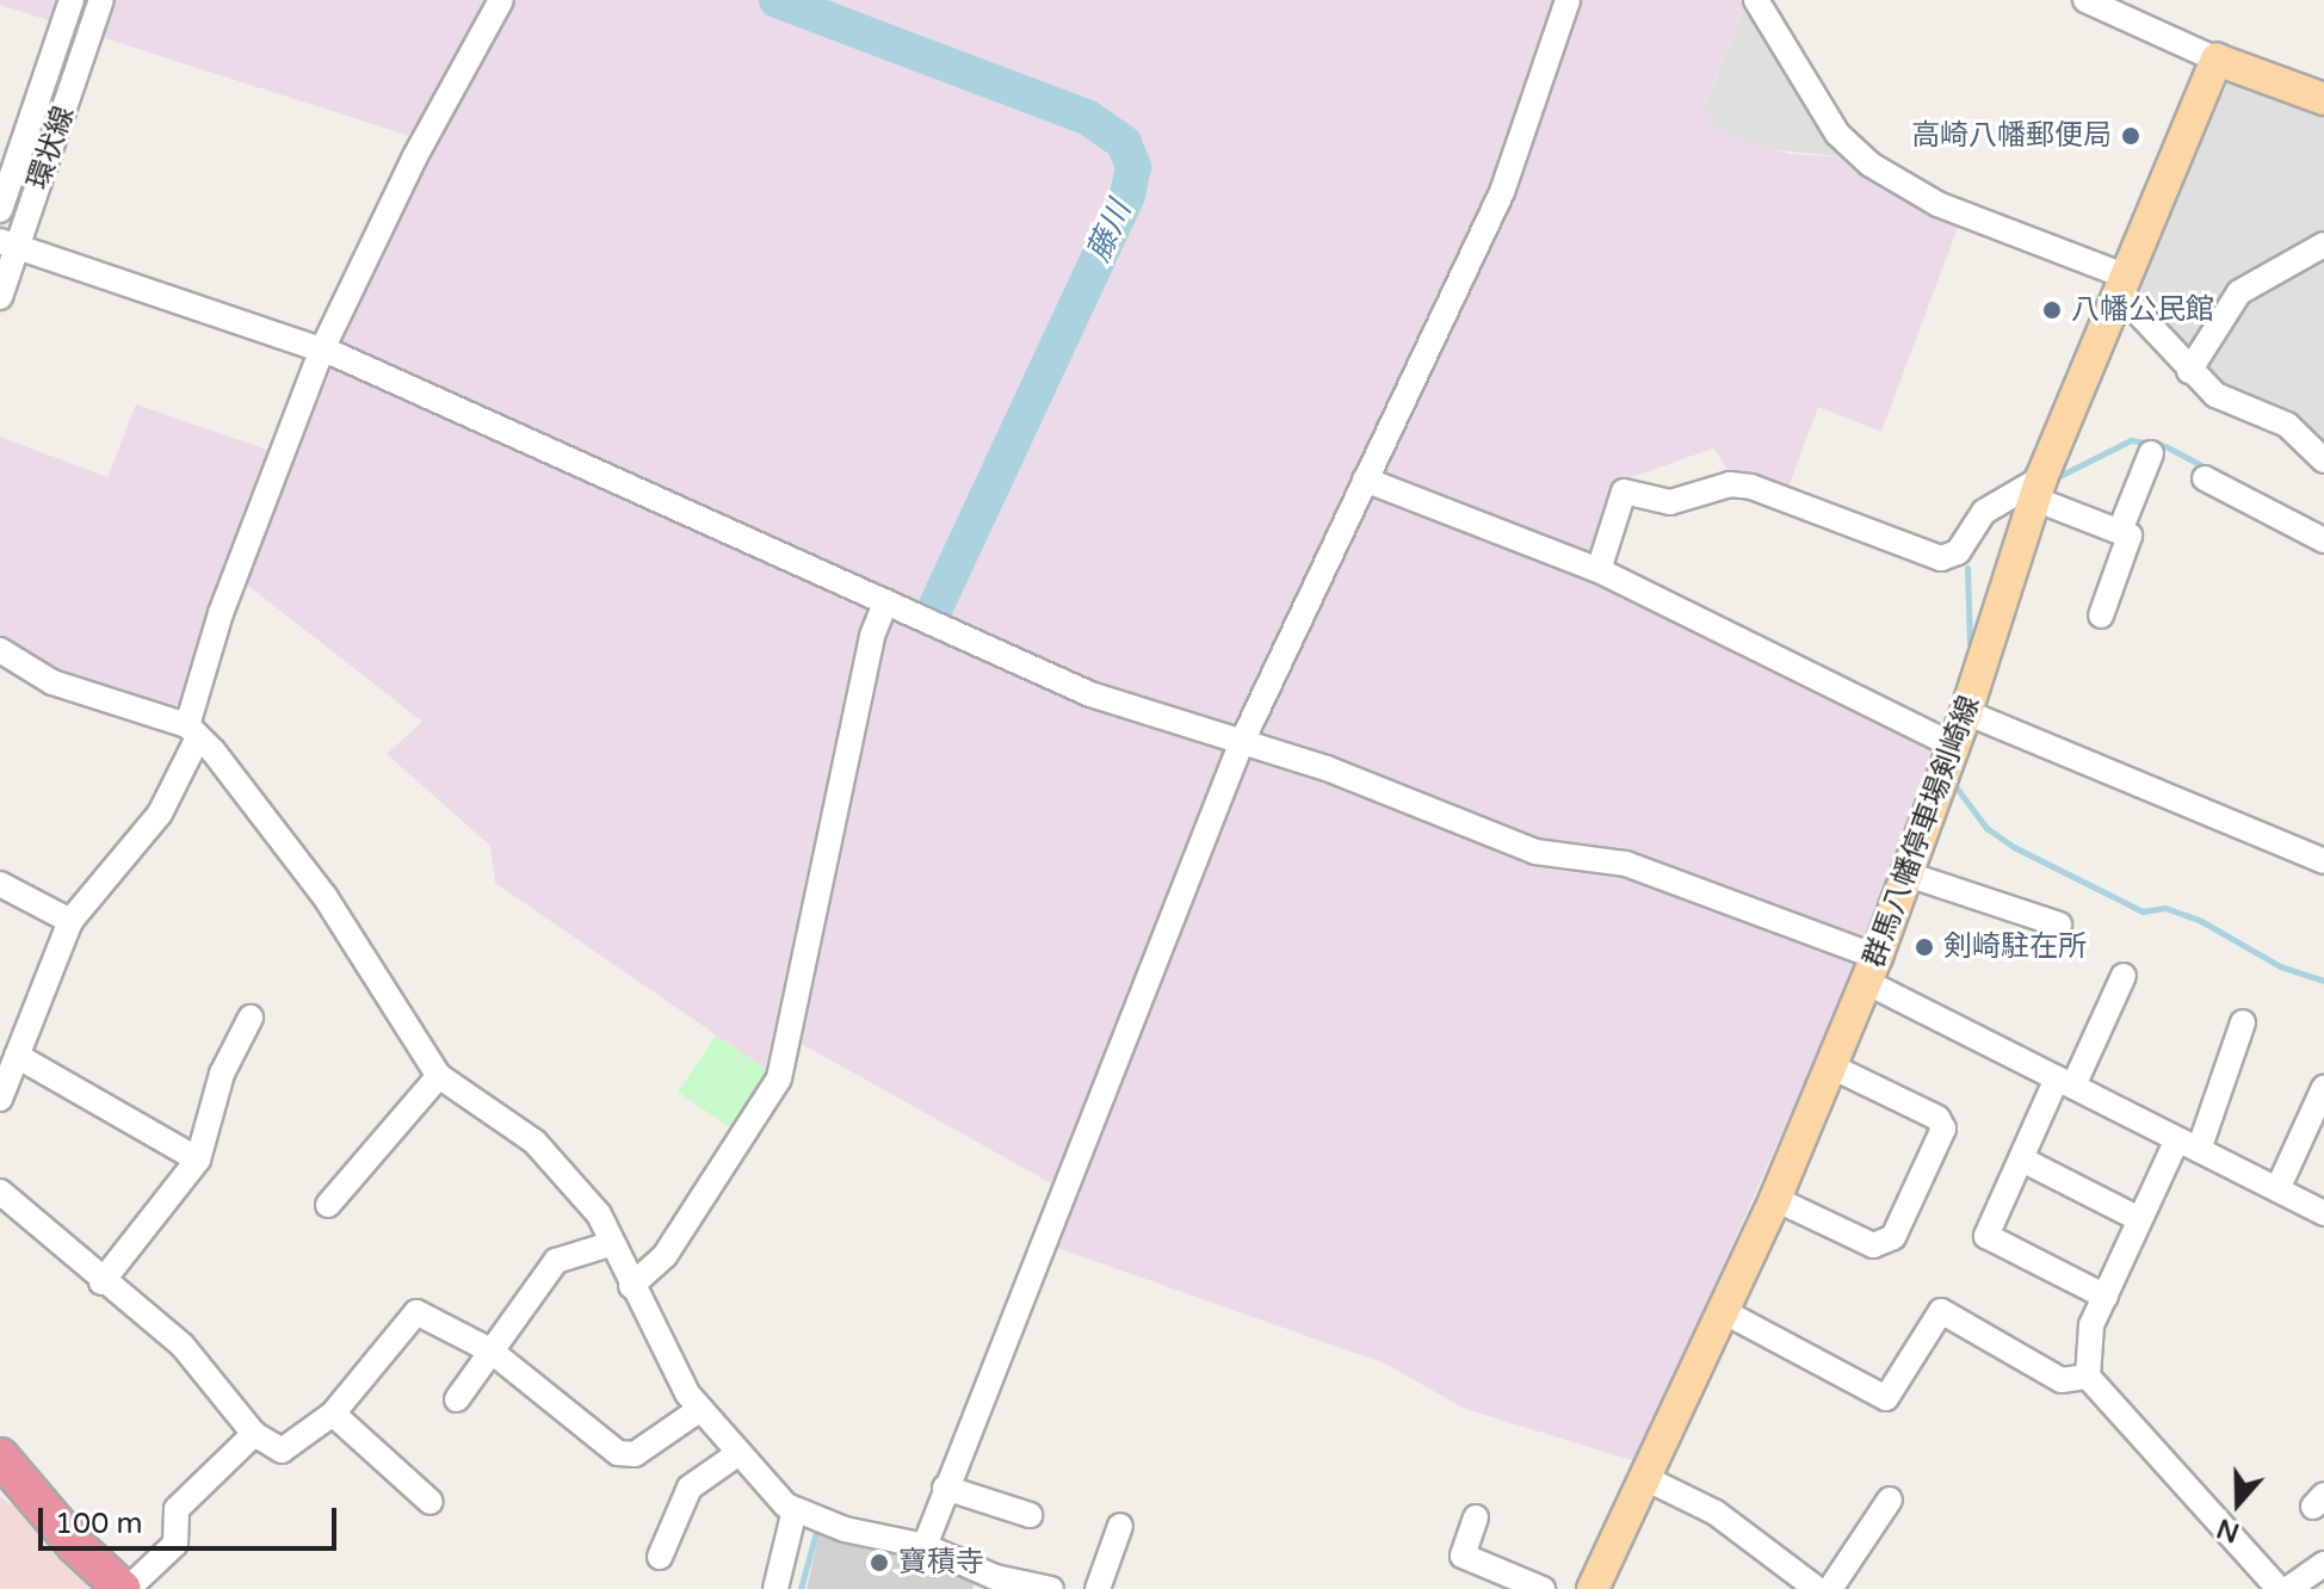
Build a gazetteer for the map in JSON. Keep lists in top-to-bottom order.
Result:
{
  "streets": {
    "main road": ["群馬八幡停車場剣崎線"],
    "street": ["環状線"]
  },
  "water": ["藤川"],
  "places": [
    "高崎八幡郵便局",
    "八幡公民館",
    "剣崎駐在所",
    "寶積寺"
  ],
  "scale_bar": "100 m",
  "north": "bottom"
}
